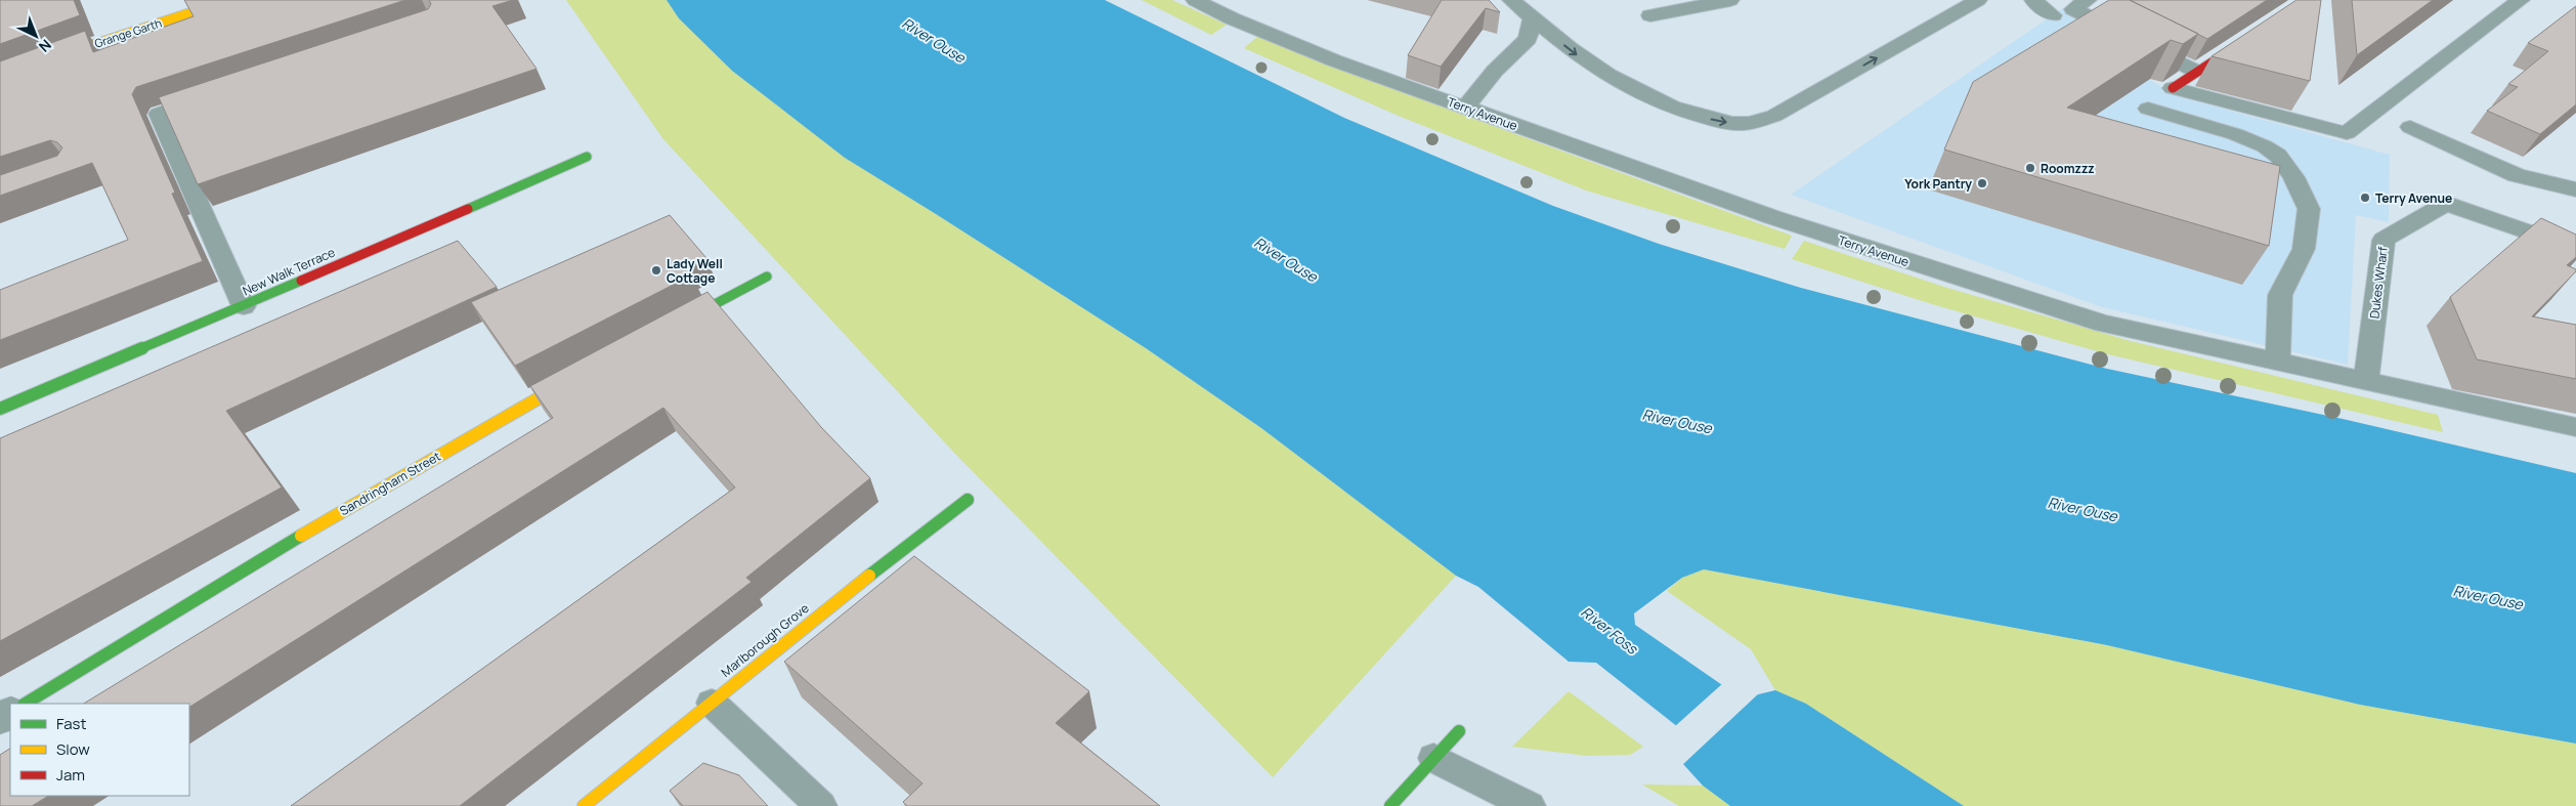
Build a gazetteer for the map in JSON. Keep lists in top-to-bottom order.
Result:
{
  "streets": {
    "street": [
      "Grange Garth",
      "New Walk Terrace",
      "Sandringham Street",
      "Marlborough Grove"
    ],
    "lane": ["Terry Avenue", "Dukes Wharf"]
  },
  "crossings": [
    ["Terry Avenue", "Dukes Wharf"]
  ],
  "water": ["River Ouse", "River Foss"],
  "places": [
    "Roomzzz",
    "York Pantry",
    "Terry Avenue",
    "Lady Well Cottage"
  ],
  "legend": ["Fast", "Slow", "Jam"],
  "north": "bottom right"
}
